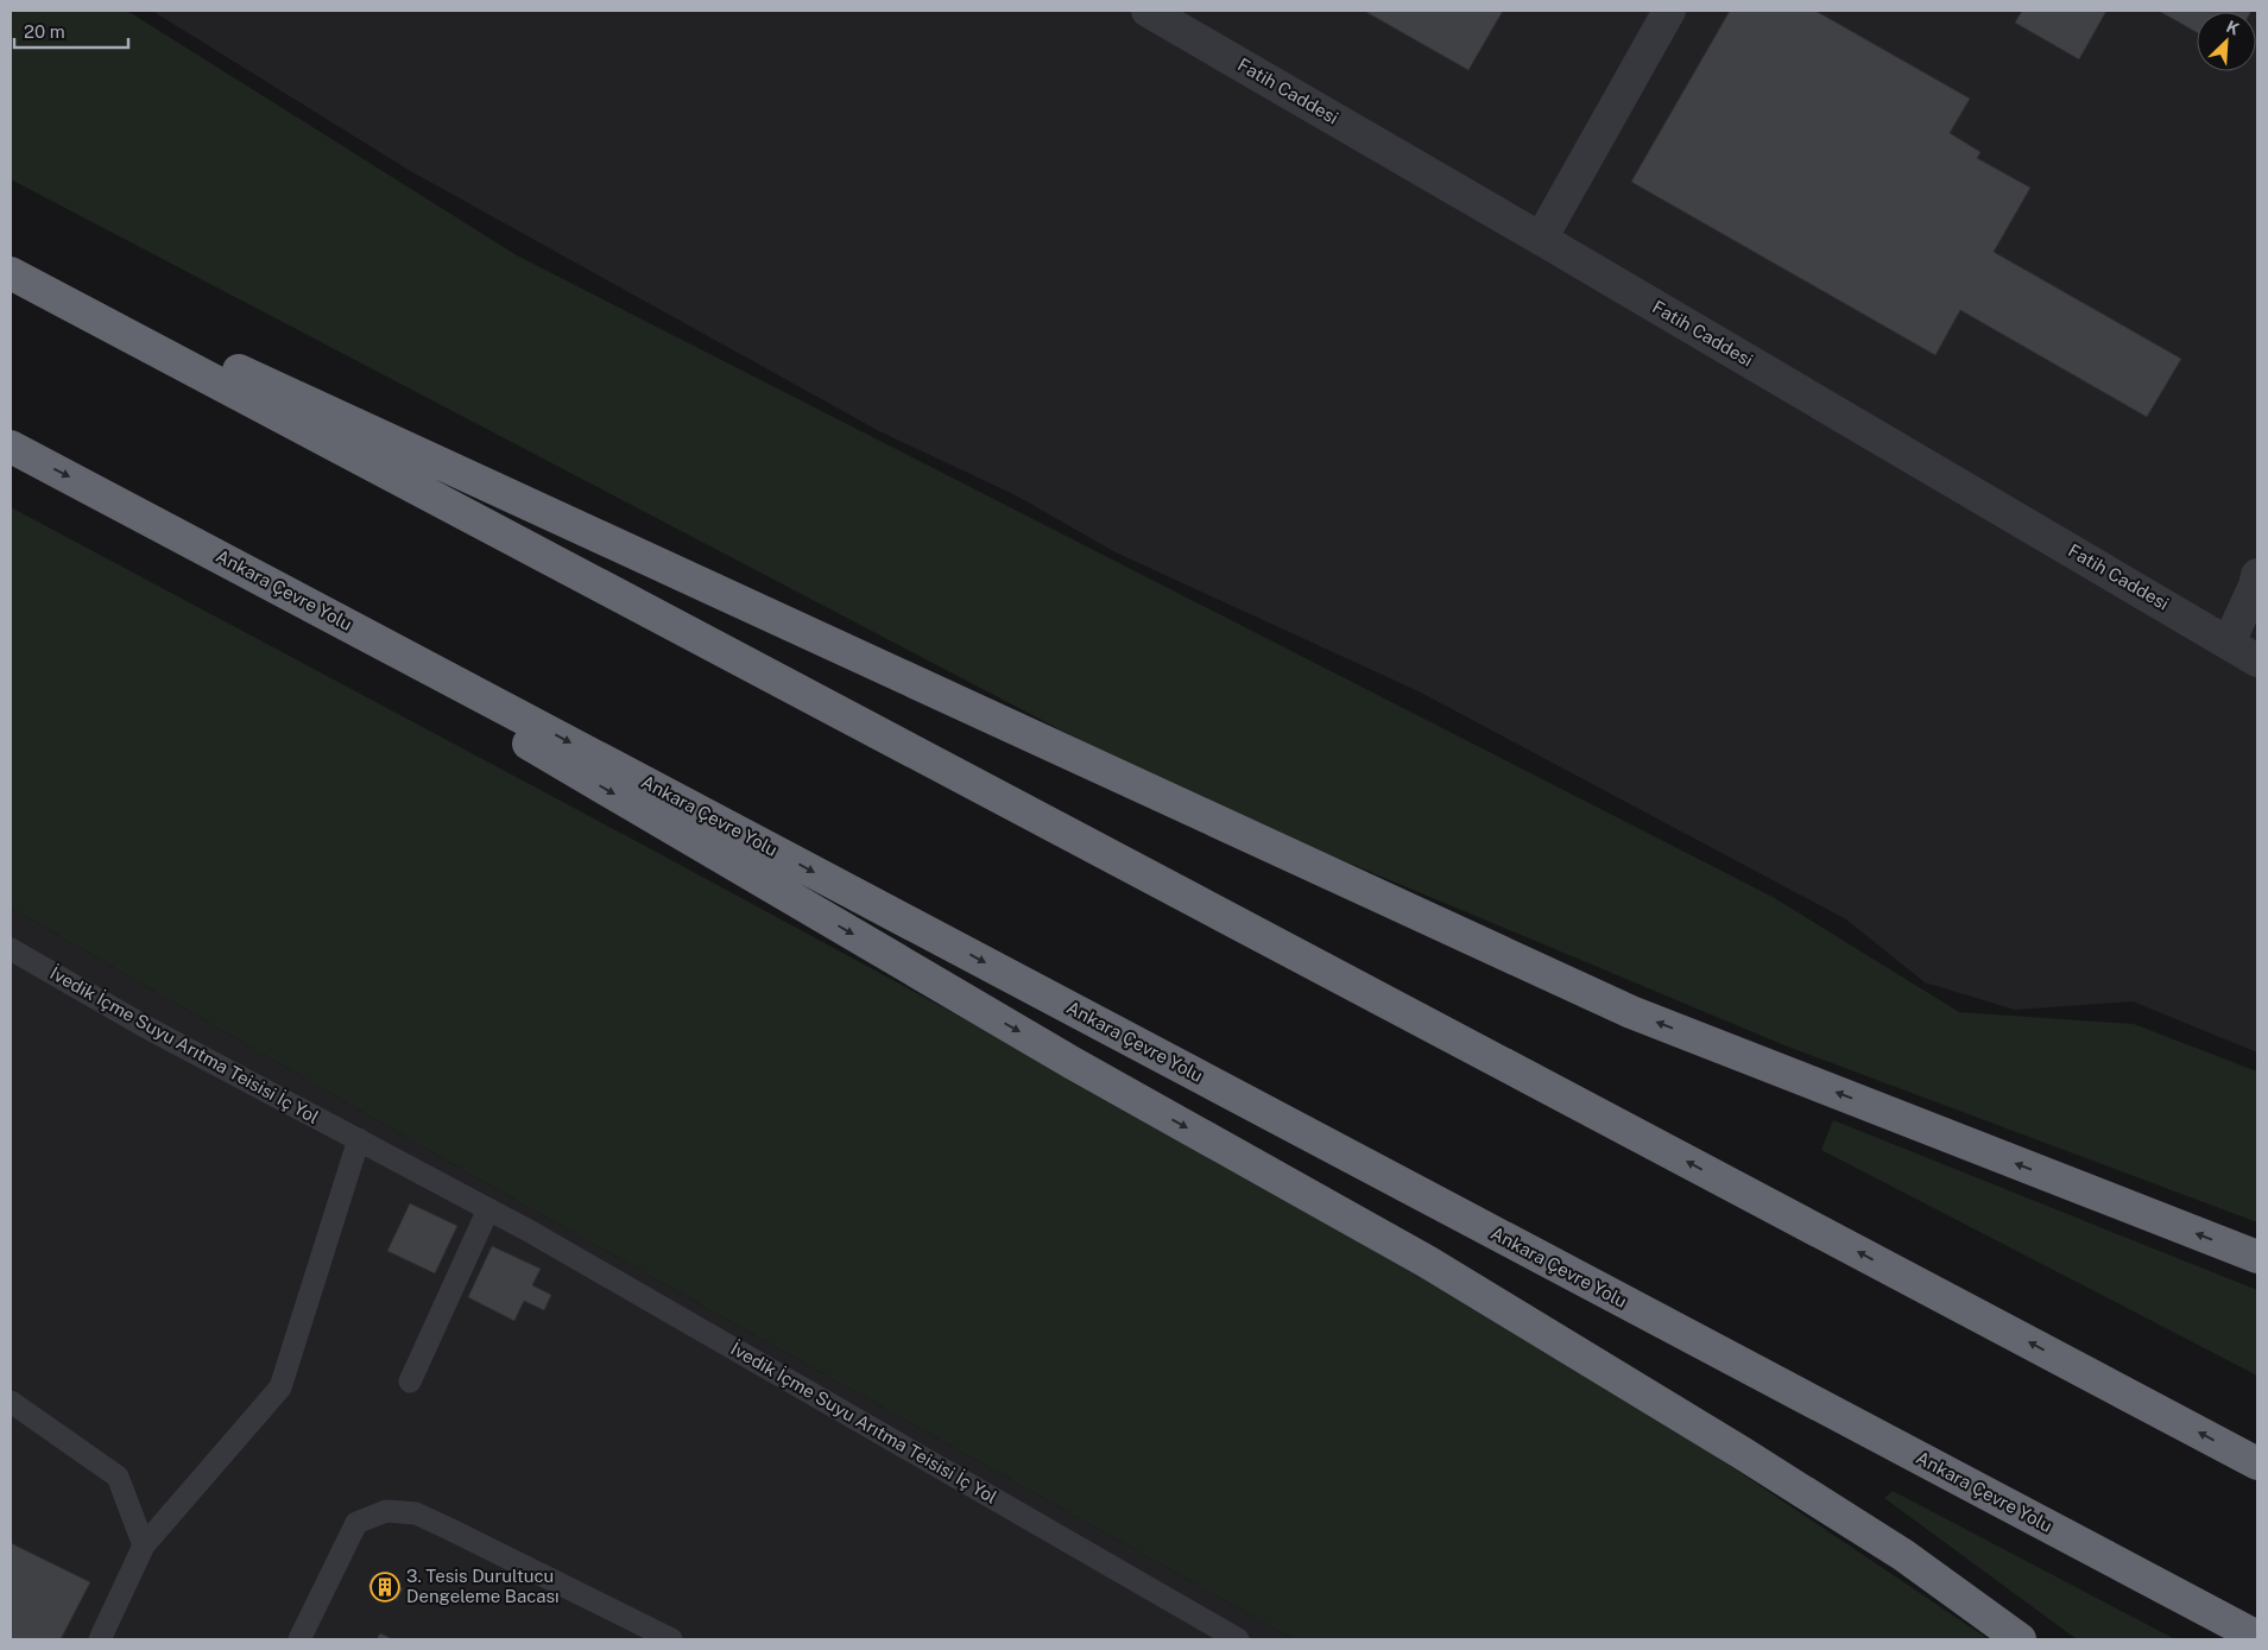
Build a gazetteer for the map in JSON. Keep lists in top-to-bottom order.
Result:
{
  "streets": {
    "highway": ["Ankara Çevre Yolu"],
    "street": ["Fatih Caddesi"],
    "lane": ["İvedik İçme Suyu Arıtma Teisisi İç Yol"]
  },
  "places": {
    "building": ["3. Tesis Durultucu Dengeleme Bacası"]
  },
  "scale_bar": "20 m",
  "north": "top right"
}
